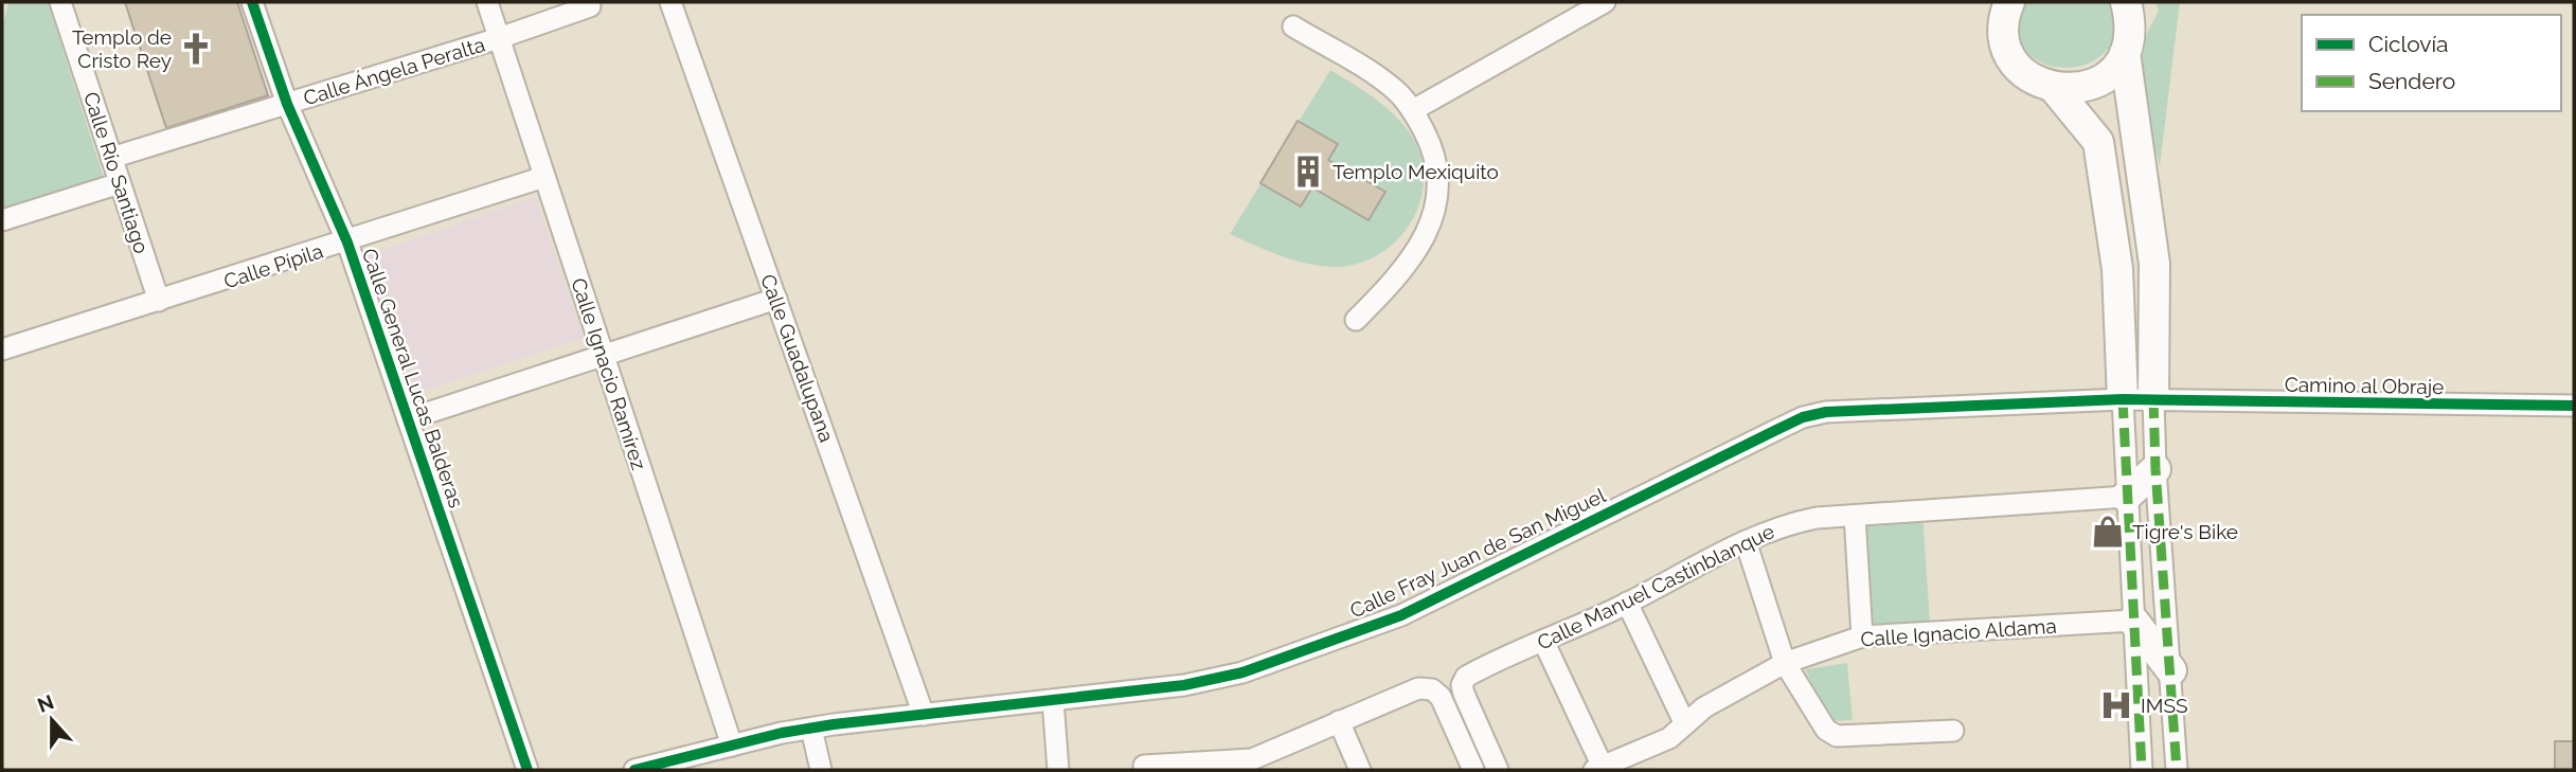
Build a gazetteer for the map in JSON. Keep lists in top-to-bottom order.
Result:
{
  "streets": {
    "street": [
      "Calle Ángela Peralta",
      "Calle Río Santiago",
      "Calle Pípila",
      "Calle Guadalupana",
      "Calle Ignacio Ramírez",
      "Calle General Lucas Balderas",
      "Camino al Obraje",
      "Calle Fray Juan de San Miguel",
      "Calle Manuel Castinblanque",
      "Calle Ignacio Aldama"
    ]
  },
  "crossings": [
    ["Calle Ángela Peralta", "Calle Río Santiago"],
    ["Calle Ángela Peralta", "Calle Ignacio Ramírez"],
    ["Calle Ángela Peralta", "Calle General Lucas Balderas"],
    ["Calle Río Santiago", "Calle Pípila"],
    ["Calle Pípila", "Calle Ignacio Ramírez"],
    ["Calle Pípila", "Calle General Lucas Balderas"],
    ["Calle Guadalupana", "Calle Fray Juan de San Miguel"],
    ["Calle Ignacio Ramírez", "Calle Fray Juan de San Miguel"],
    ["Camino al Obraje", "Calle Fray Juan de San Miguel"]
  ],
  "places": {
    "church": ["Templo de Cristo Rey"],
    "building": ["Templo Mexiquito"],
    "shop": ["Tigre's Bike"],
    "hospital": ["IMSS"]
  },
  "legend": ["Ciclovía", "Sendero"],
  "north": "top"
}
